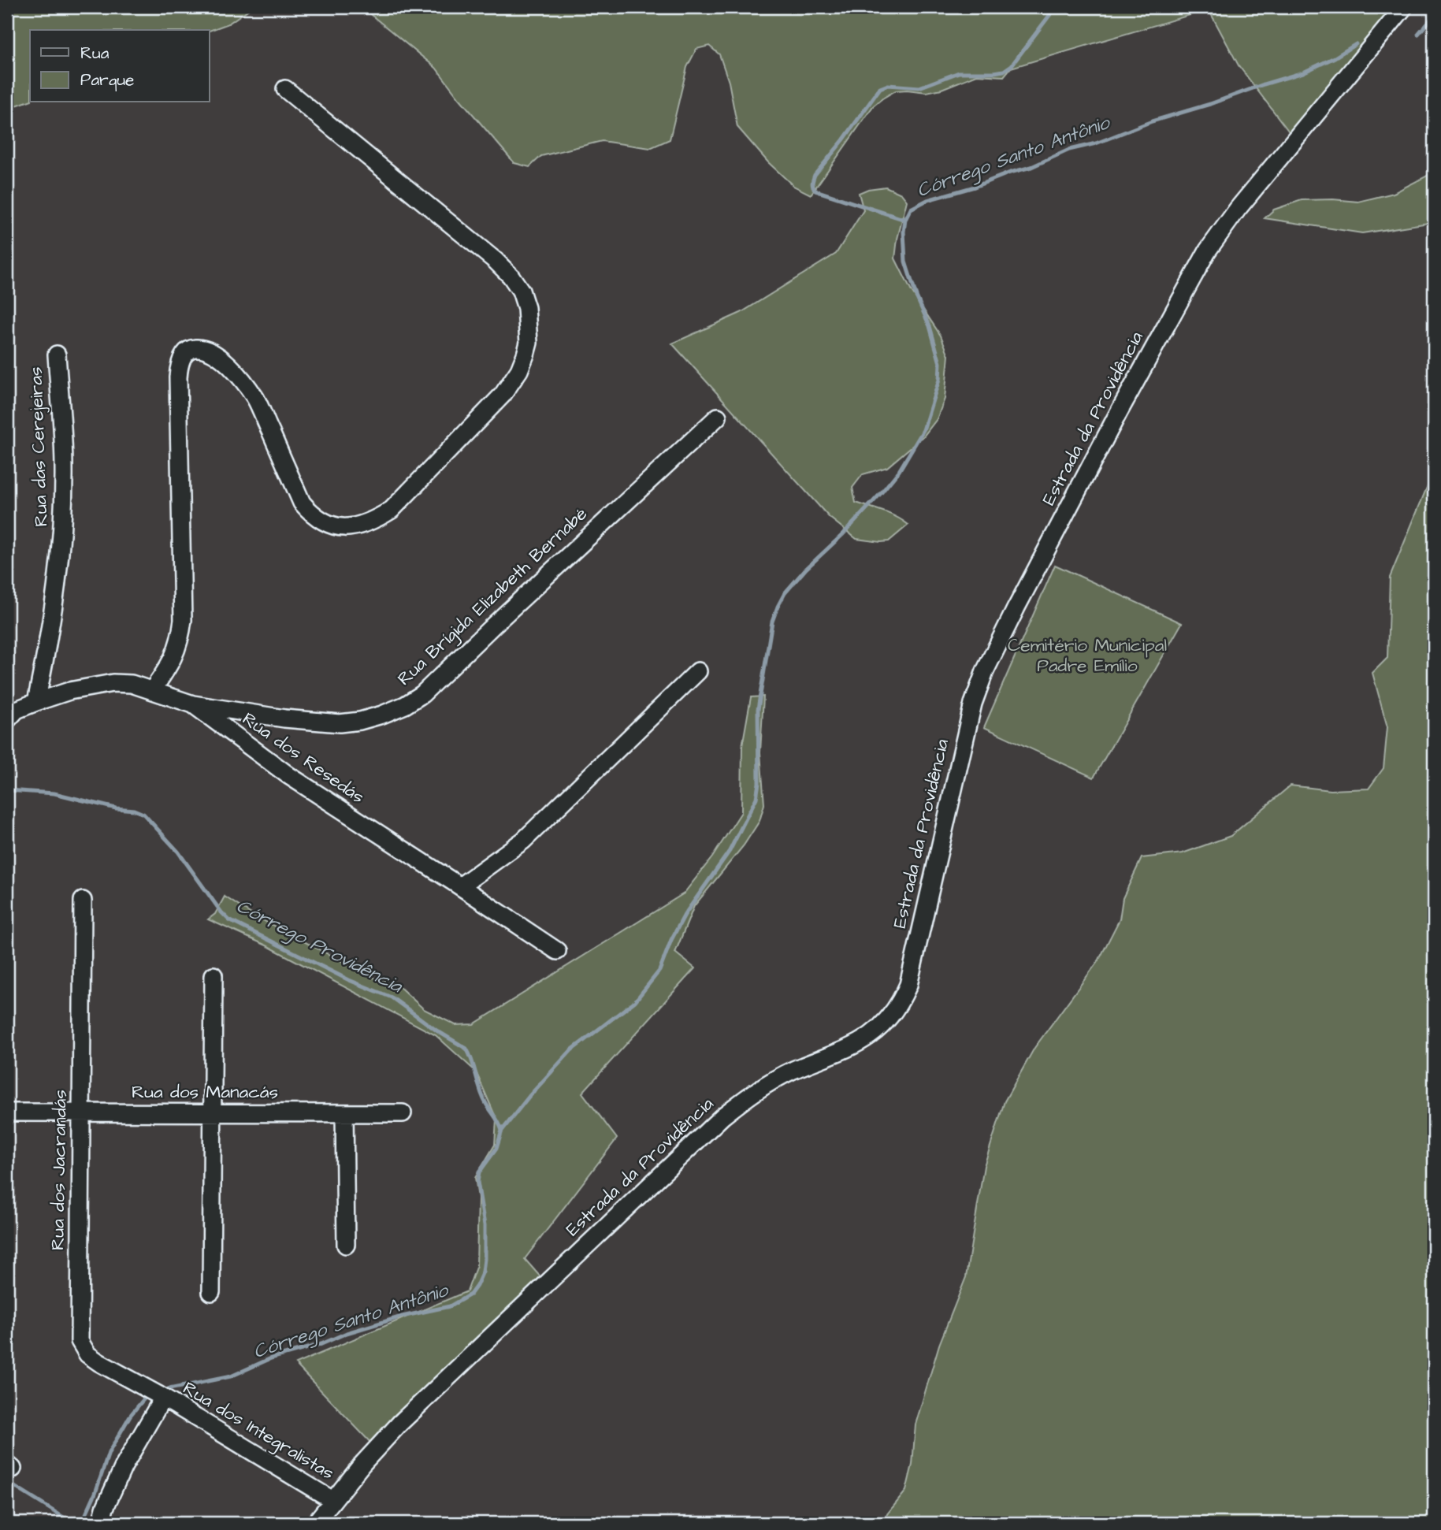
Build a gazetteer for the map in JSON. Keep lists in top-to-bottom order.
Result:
{
  "streets": {
    "street": [
      "Estrada da Providência",
      "Rua das Cerejeiras",
      "Rua Brígida Elizabeth Bernabé",
      "Rua dos Resedás",
      "Rua dos Manacás",
      "Rua dos Jacrandás",
      "Rua dos Integralistas"
    ]
  },
  "crossings": [
    ["Estrada da Providência", "Rua dos Integralistas"],
    ["Rua das Cerejeiras", "Rua dos Resedás"],
    ["Rua Brígida Elizabeth Bernabé", "Rua dos Resedás"],
    ["Rua dos Manacás", "Rua dos Jacrandás"],
    ["Rua dos Jacrandás", "Rua dos Integralistas"]
  ],
  "water": ["Córrego Santo Antônio", "Córrego Providência"],
  "parks": ["Cemitério Municipal Padre Emílio"],
  "legend": ["Rua", "Parque"]
}
